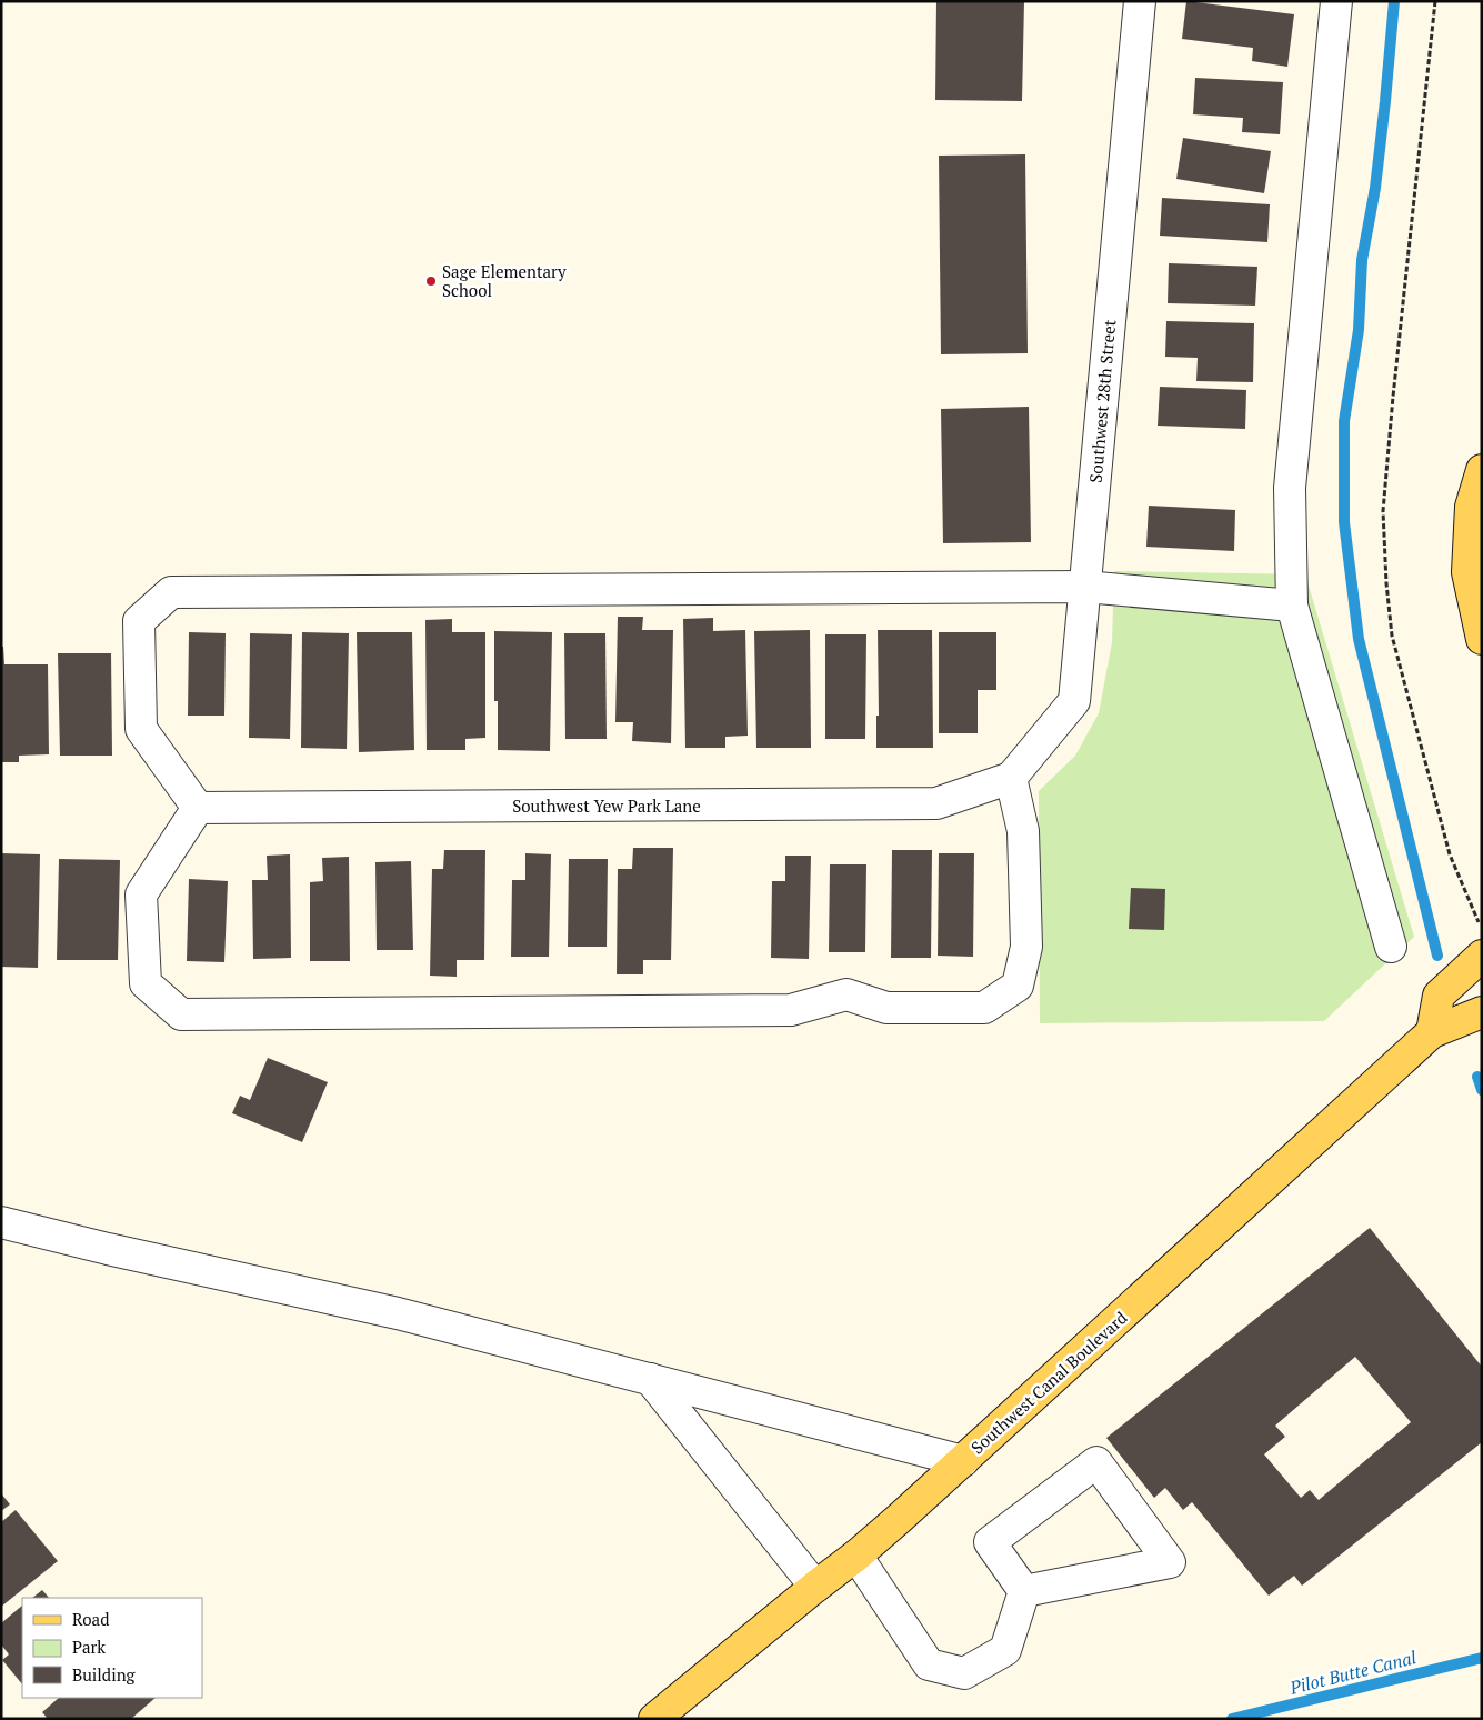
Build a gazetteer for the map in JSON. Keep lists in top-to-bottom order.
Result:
{
  "streets": {
    "main road": ["Southwest Canal Boulevard"],
    "street": ["Southwest 28th Street", "Southwest Yew Park Lane"]
  },
  "crossings": [
    ["Southwest 28th Street", "Southwest Yew Park Lane"]
  ],
  "water": ["Pilot Butte Canal"],
  "places": ["Sage Elementary School"],
  "legend": ["Road", "Park", "Building"]
}
